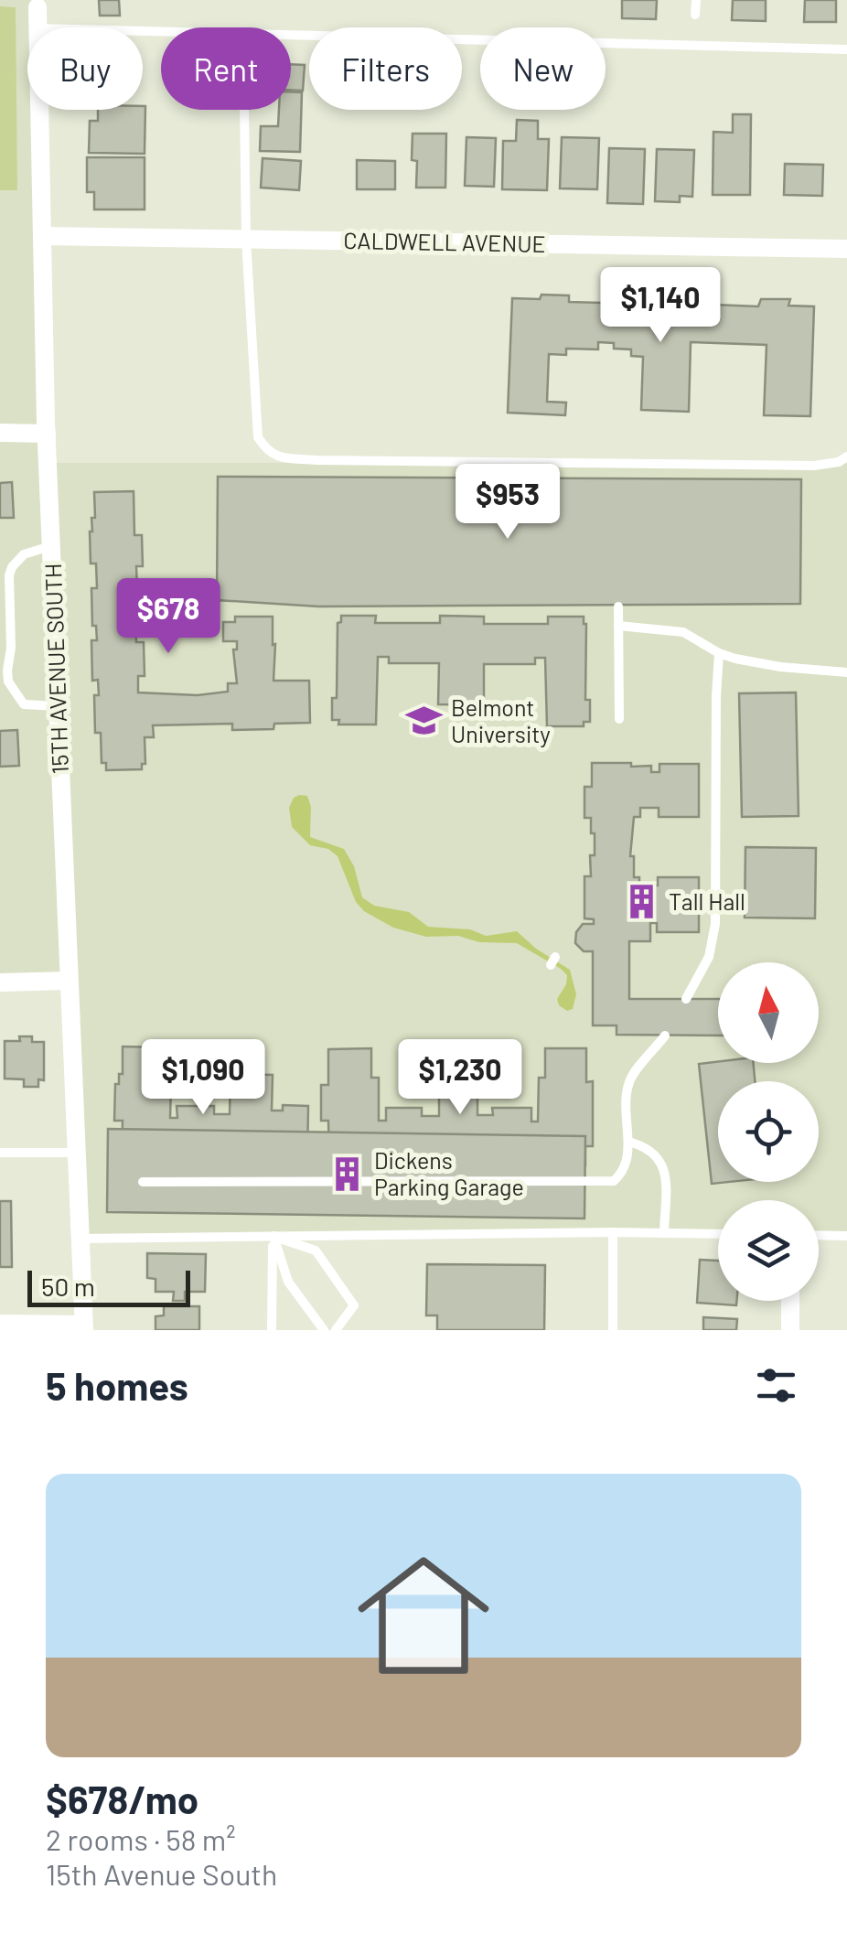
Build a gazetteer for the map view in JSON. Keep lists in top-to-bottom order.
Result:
{
  "streets": {
    "street": ["CALDWELL AVENUE", "15TH AVENUE SOUTH"]
  },
  "crossings": [
    ["CALDWELL AVENUE", "15TH AVENUE SOUTH"]
  ],
  "places": {
    "school or university": ["Belmont University"],
    "building": ["Tall Hall", "Dickens Parking Garage"]
  },
  "scale_bar": "50 m",
  "north": "top",
  "page": {
    "chip": [
      "Buy",
      "Rent",
      "Filters",
      "New"
    ],
    "price": [
      "$1,140",
      "$953",
      "$678",
      "$1,090",
      "$1,230"
    ],
    "scale": "50 m",
    "heading": "5 homes",
    "list": [
      {
        "name": "$678/mo",
        "note": "2 rooms · 58 m² · 15th Avenue South"
      }
    ]
  }
}
